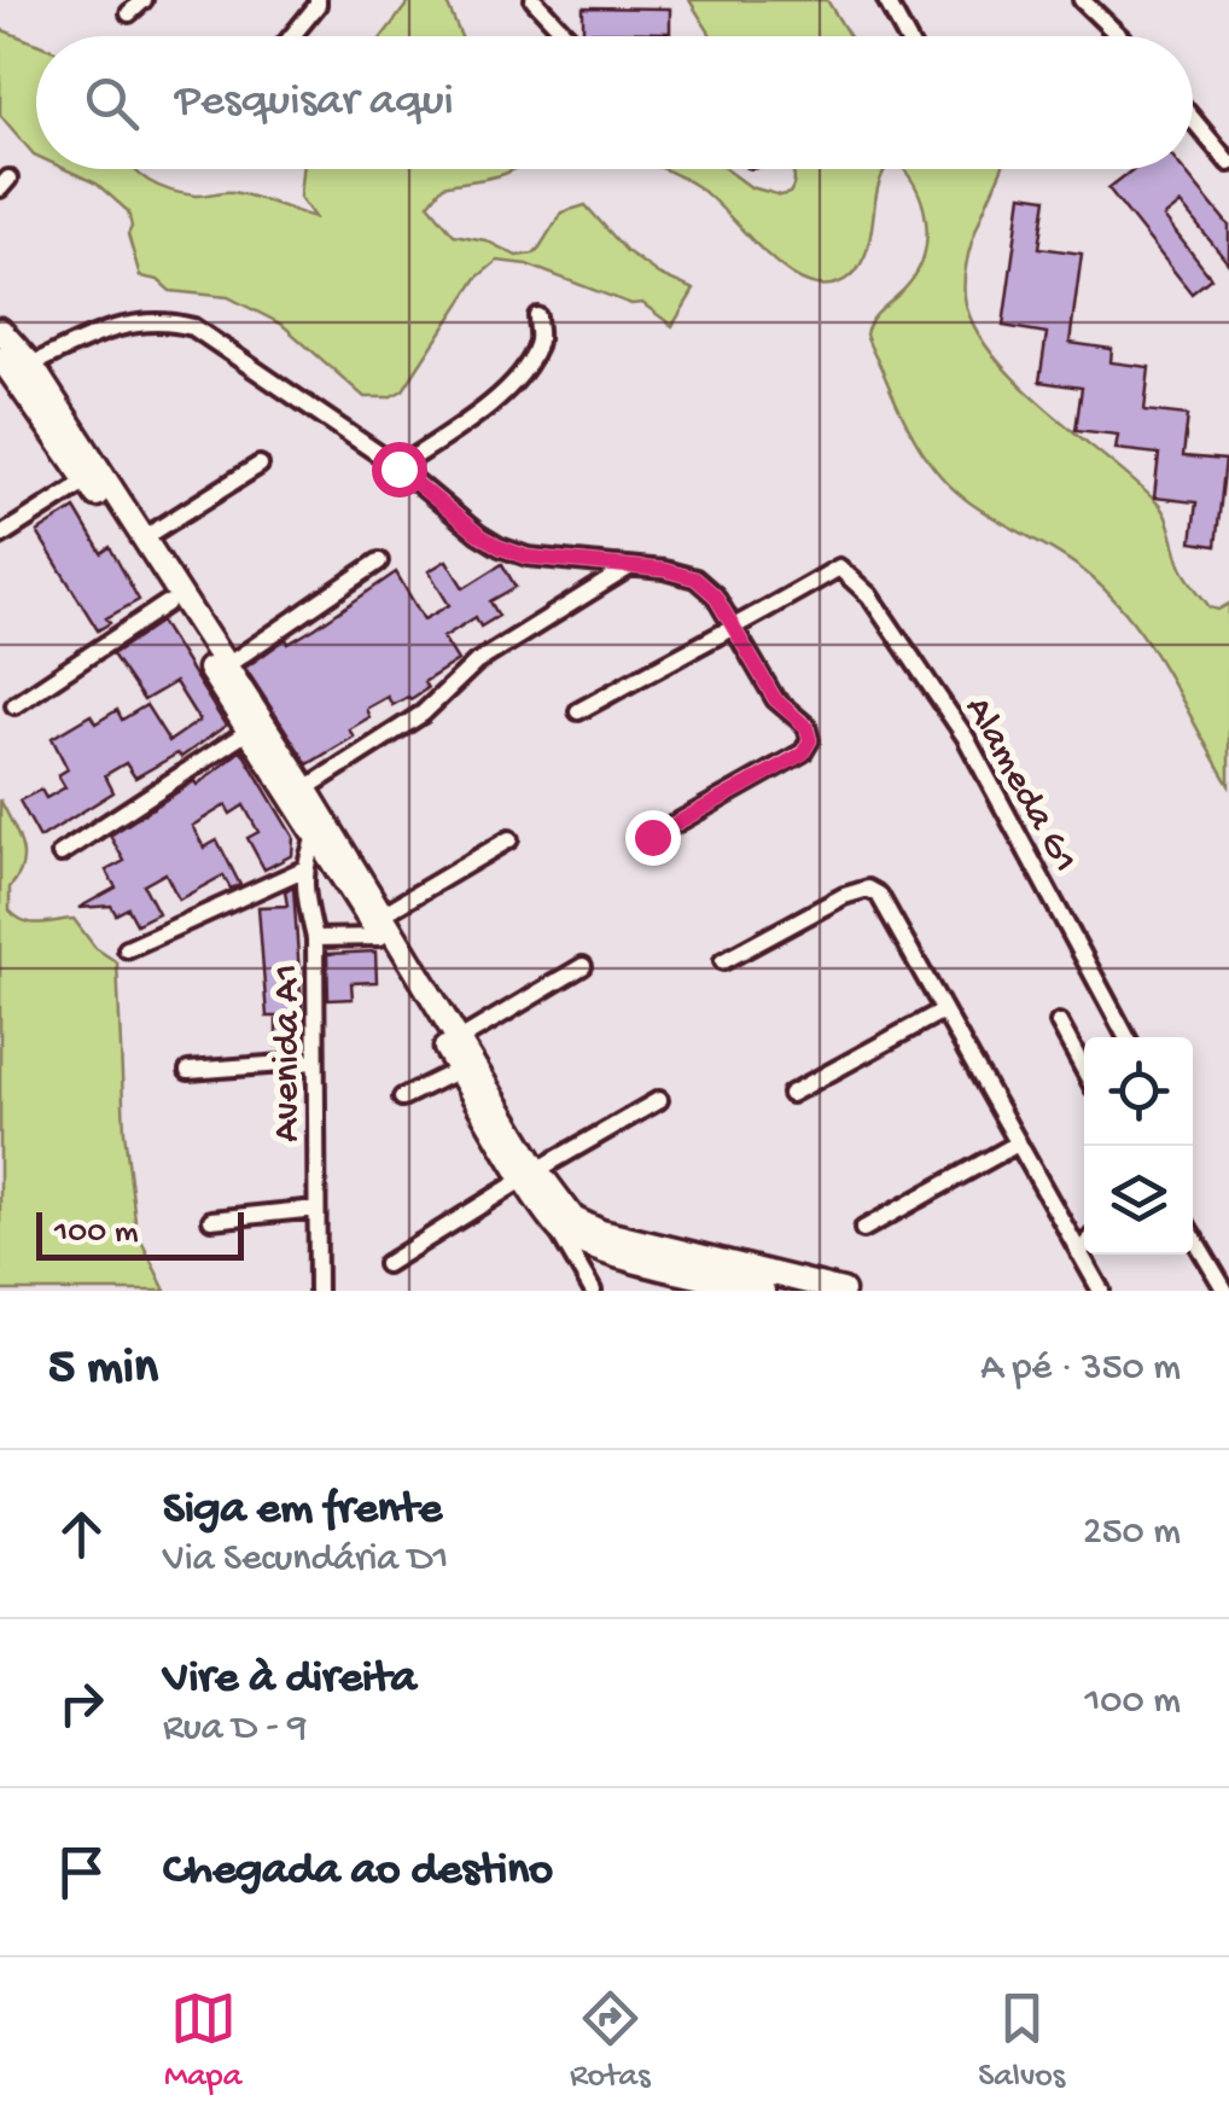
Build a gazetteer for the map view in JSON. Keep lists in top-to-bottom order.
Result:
{
  "streets": {
    "street": ["Alameda G1", "Avenida A1"]
  },
  "scale_bar": "100 m",
  "page": {
    "search": "Pesquisar aqui",
    "scale": "100 m",
    "heading": ["5 min", "A pé · 350 m"],
    "list": [
      ["Siga em frente", "Via Secundária D1", "250 m"],
      ["Vire à direita", "Rua D - 9", "100 m"],
      "Chegada ao destino"
    ],
    "nav": ["Mapa", "Rotas", "Salvos"]
  }
}
